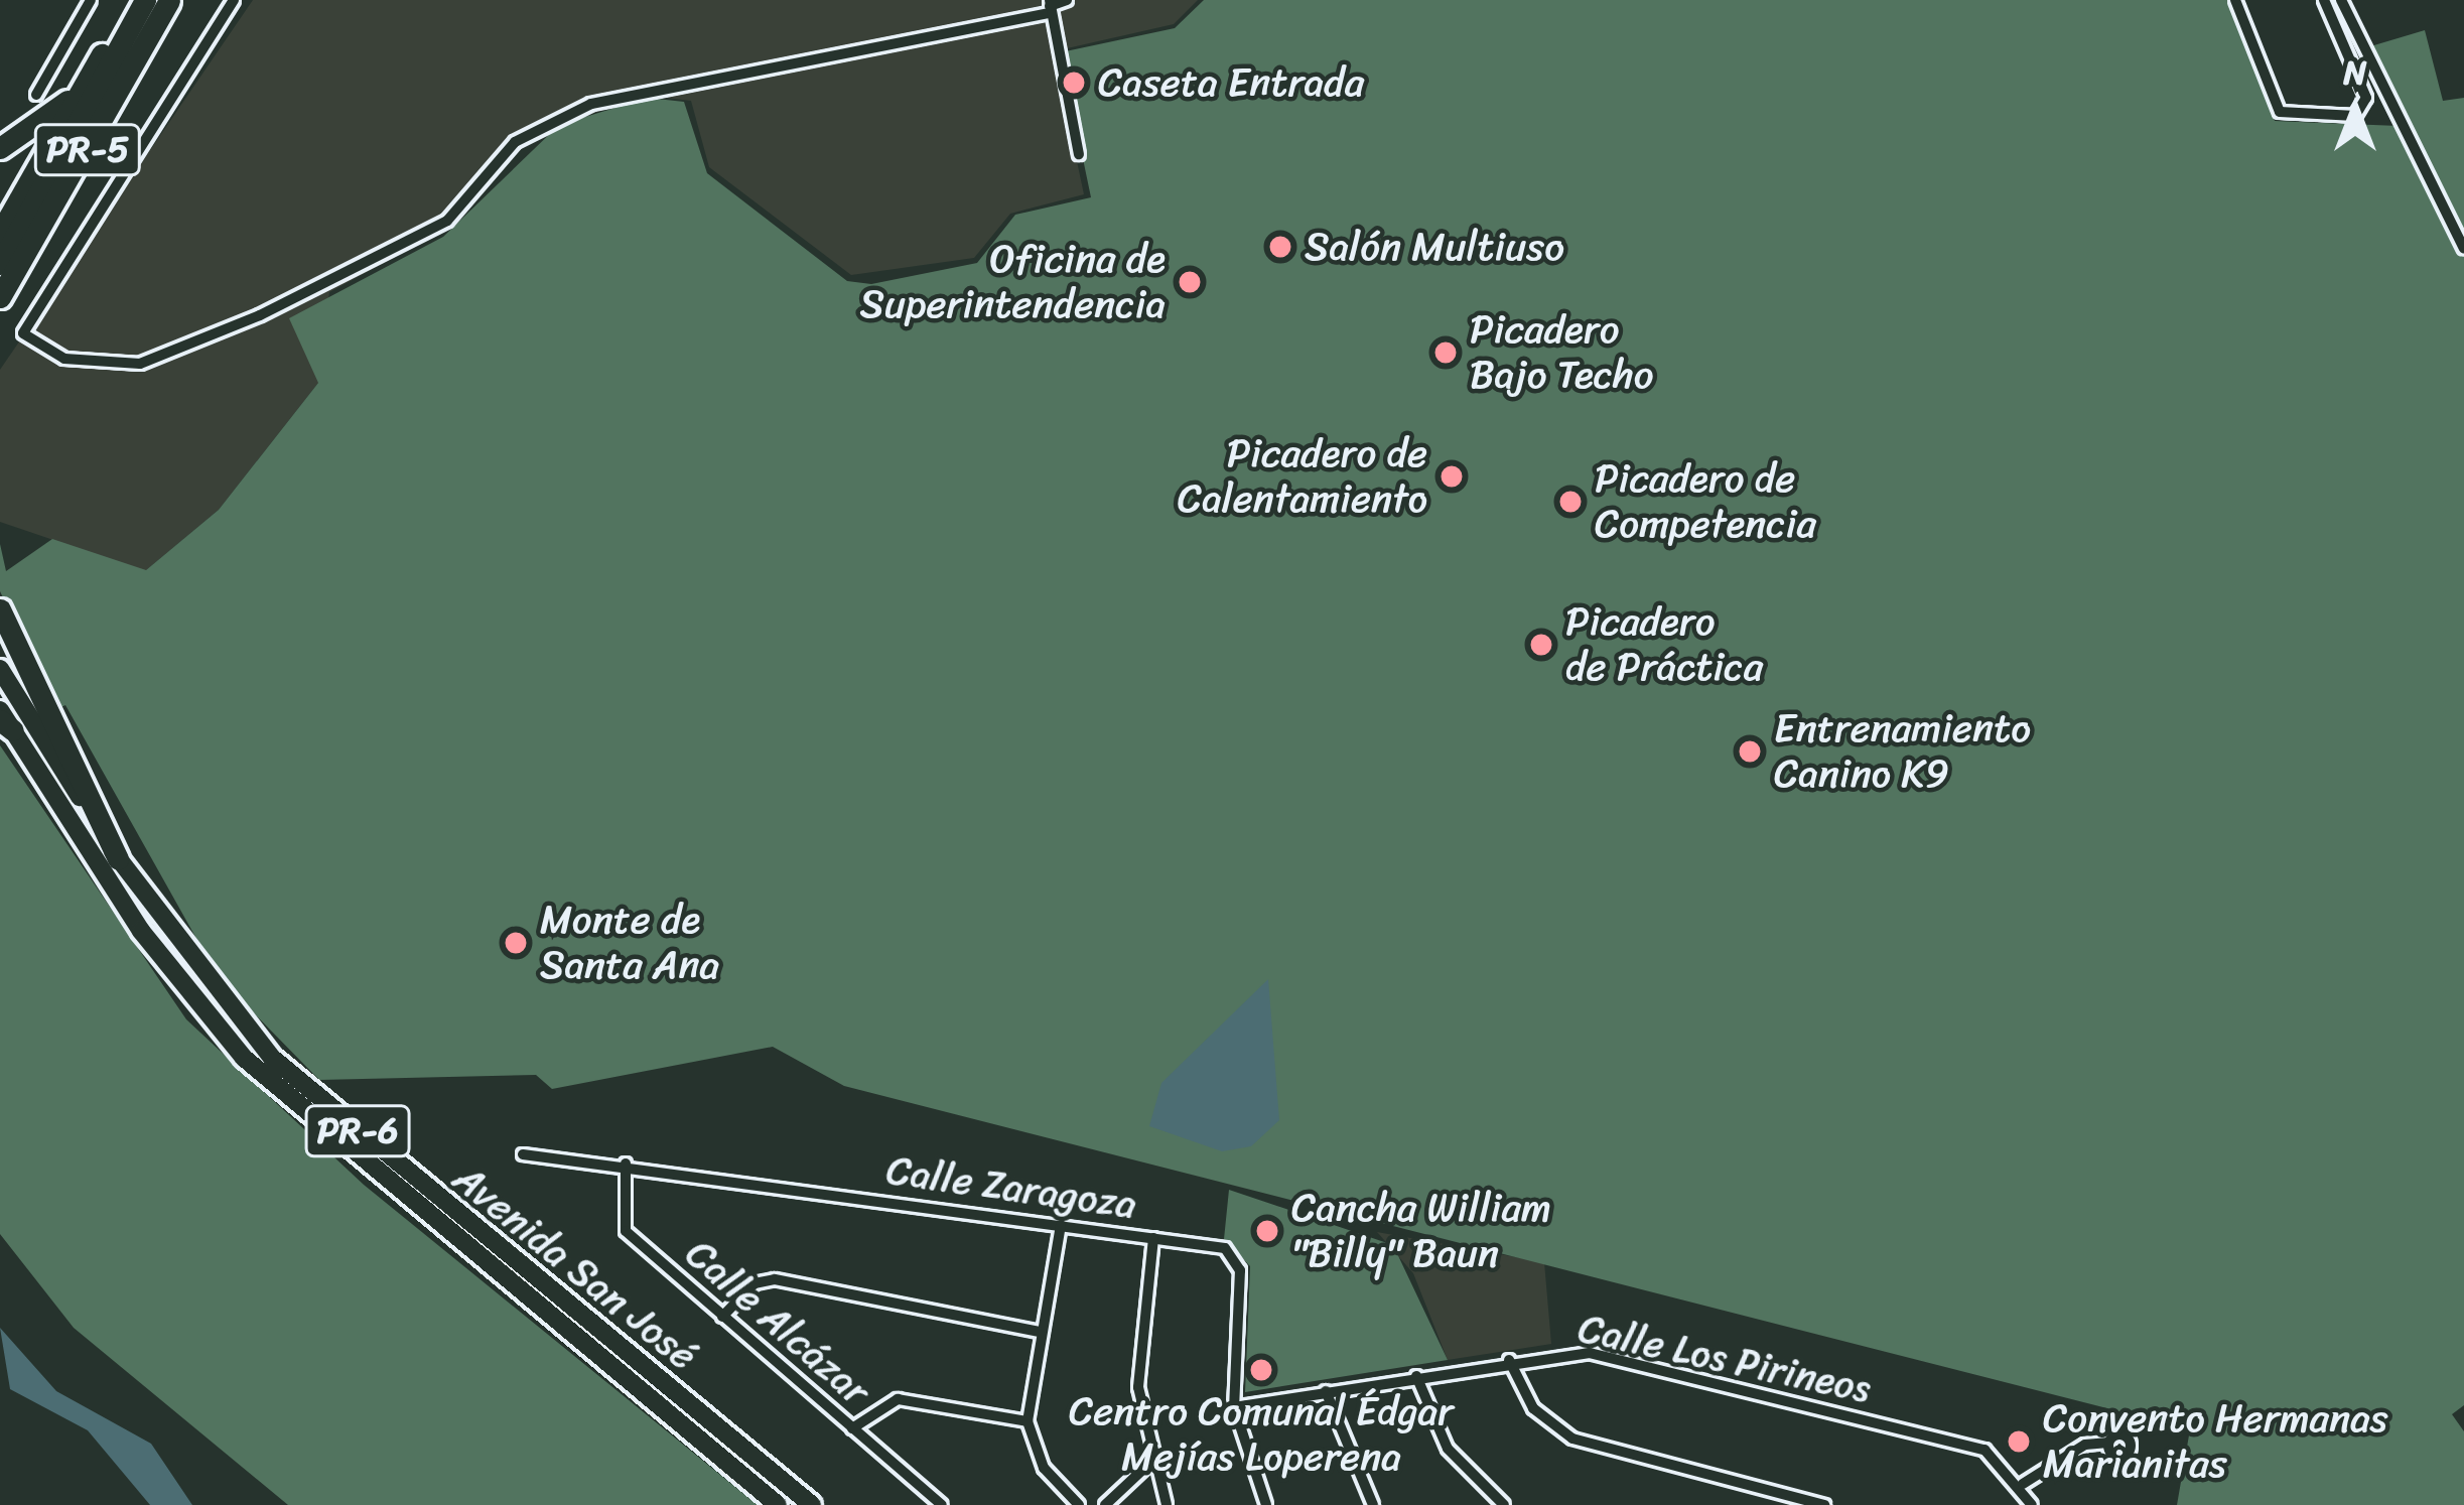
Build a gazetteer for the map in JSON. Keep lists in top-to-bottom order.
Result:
{
  "streets": {
    "highway": ["PR-5"],
    "main road": ["PR-6", "Avenida San José"],
    "street": ["Calle Zaragoza", "Calle Alcázar", "Calle Los Pirineos"]
  },
  "crossings": [
    ["Calle Zaragoza", "Calle Alcázar"],
    ["Calle Zaragoza", "Calle Los Pirineos"]
  ],
  "places": [
    "Caseta Entrada",
    "Salón Multiuso",
    "Oficina de Superintendencia",
    "Picadero Bajo Techo",
    "Picadero de Calentamiento",
    "Picadero de Competencia",
    "Picadero de Práctica",
    "Entrenamiento Canino K9",
    "Monte de Santa Ana",
    "Cancha William \"Billy\" Baun",
    "Centro Comunal Édgar Mejías Loperena",
    "Convento Hermanas Marianitas"
  ],
  "north": "top"
}
